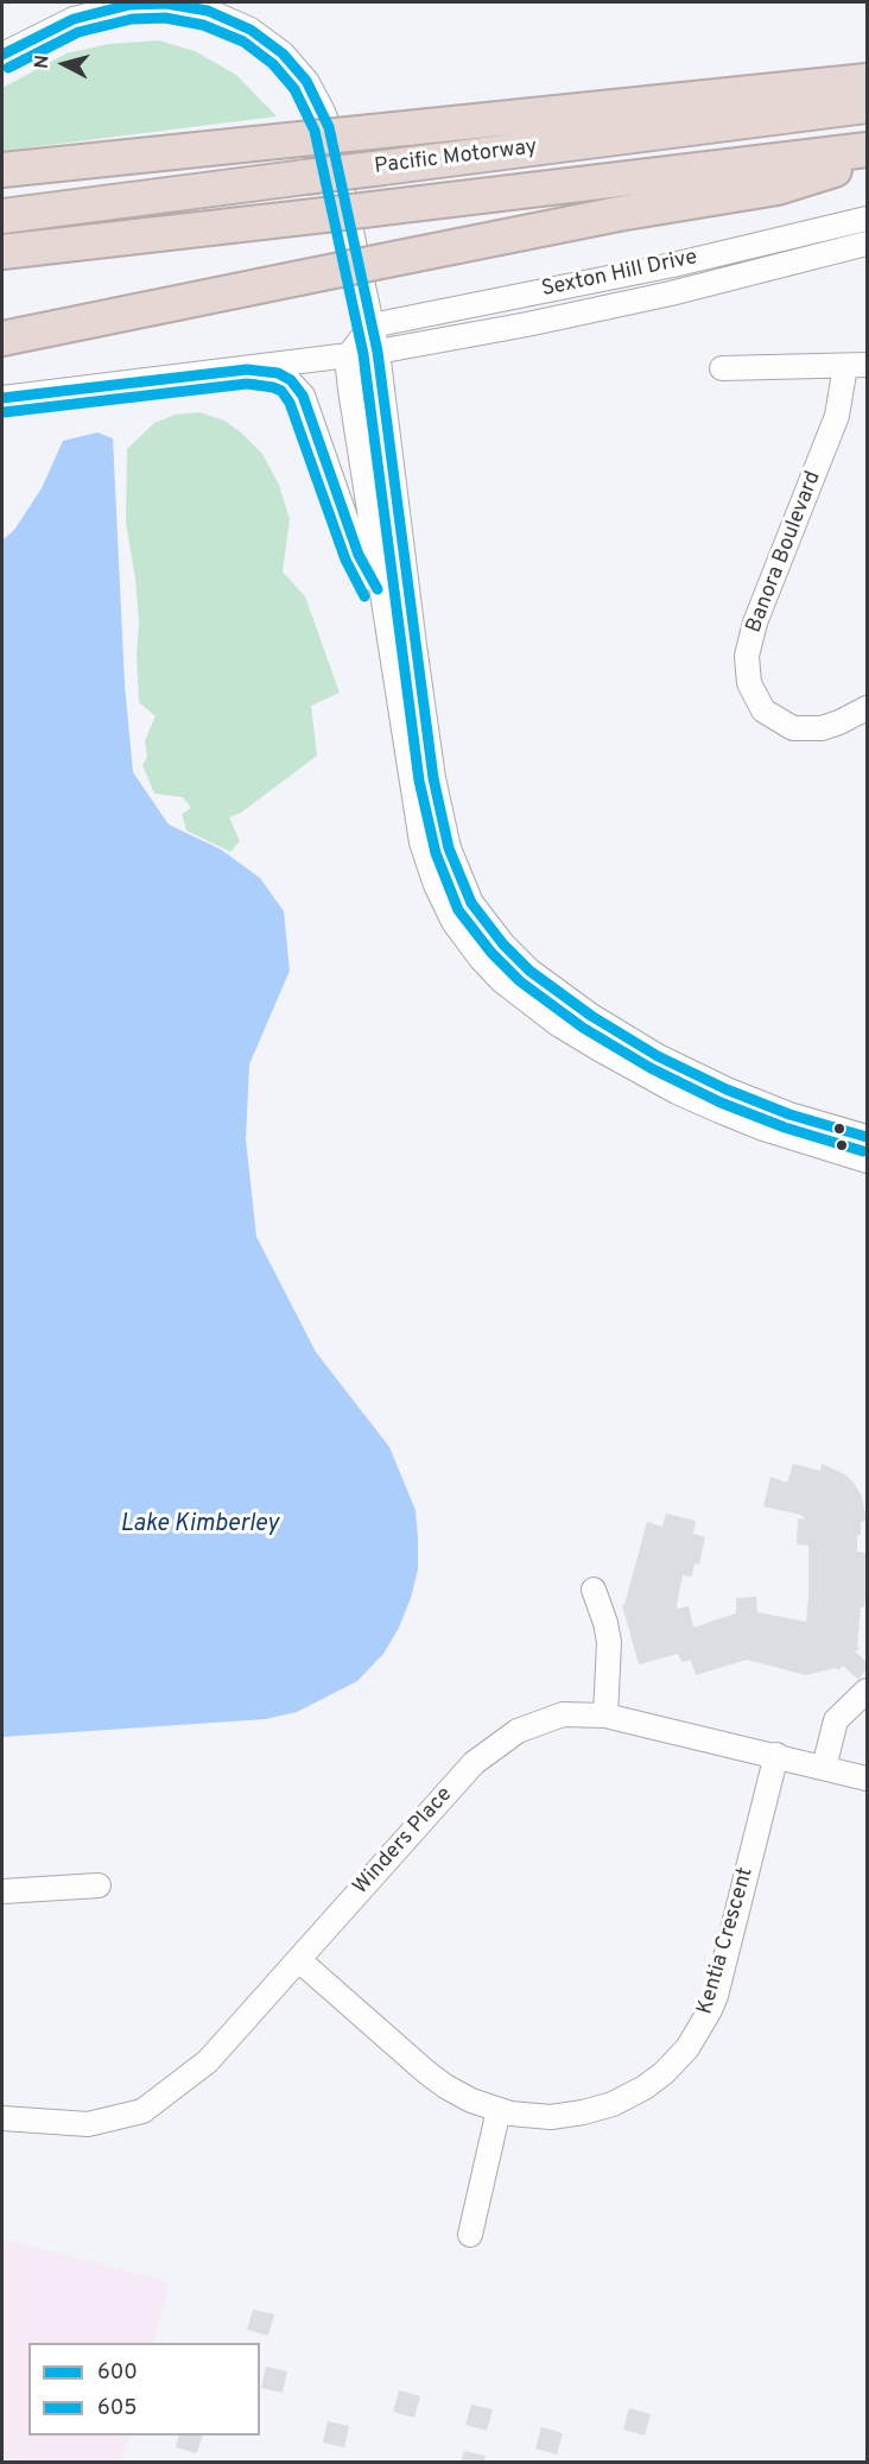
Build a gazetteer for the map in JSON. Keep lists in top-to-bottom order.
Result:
{
  "streets": {
    "highway": ["Pacific Motorway"],
    "street": [
      "Sexton Hill Drive",
      "Banora Boulevard",
      "Winders Place",
      "Kentia Crescent"
    ]
  },
  "crossings": [
    ["Winders Place", "Kentia Crescent"]
  ],
  "water": ["Lake Kimberley"],
  "lines": ["transit line 600", "transit line 605"],
  "legend": ["600", "605"],
  "north": "left"
}
